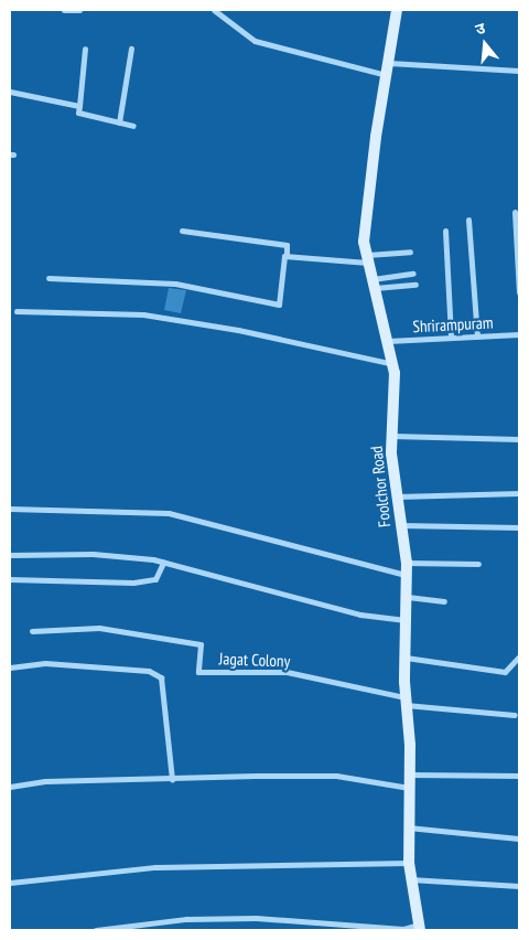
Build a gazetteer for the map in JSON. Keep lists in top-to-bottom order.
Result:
{
  "streets": {
    "street": ["Shrirampuram", "Foolchor Road", "Jagat Colony"]
  },
  "crossings": [
    ["Shrirampuram", "Foolchor Road"],
    ["Foolchor Road", "Jagat Colony"]
  ],
  "north": "top"
}
